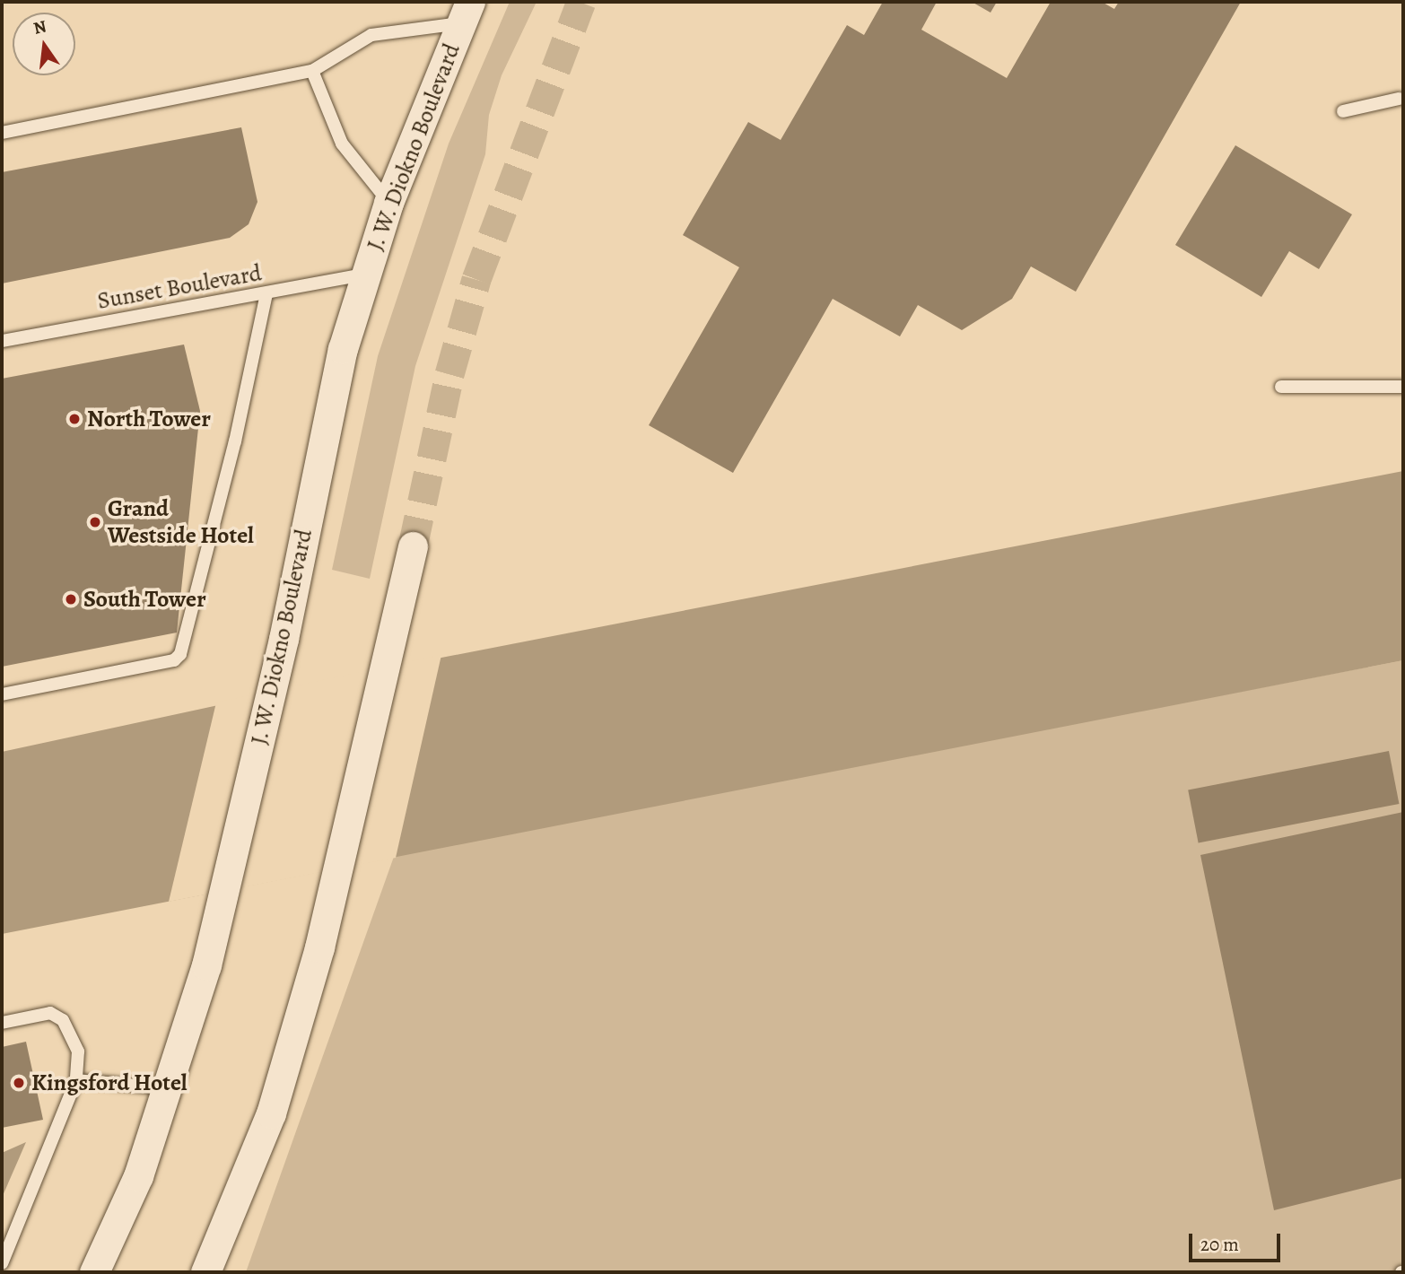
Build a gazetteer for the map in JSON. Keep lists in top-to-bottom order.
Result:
{
  "streets": {
    "street": ["J. W. Diokno Boulevard"],
    "lane": ["Sunset Boulevard"]
  },
  "crossings": [
    ["J. W. Diokno Boulevard", "Sunset Boulevard"]
  ],
  "places": [
    "North Tower",
    "Grand Westside Hotel",
    "South Tower",
    "Kingsford Hotel"
  ],
  "scale_bar": "20 m",
  "north": "top"
}
